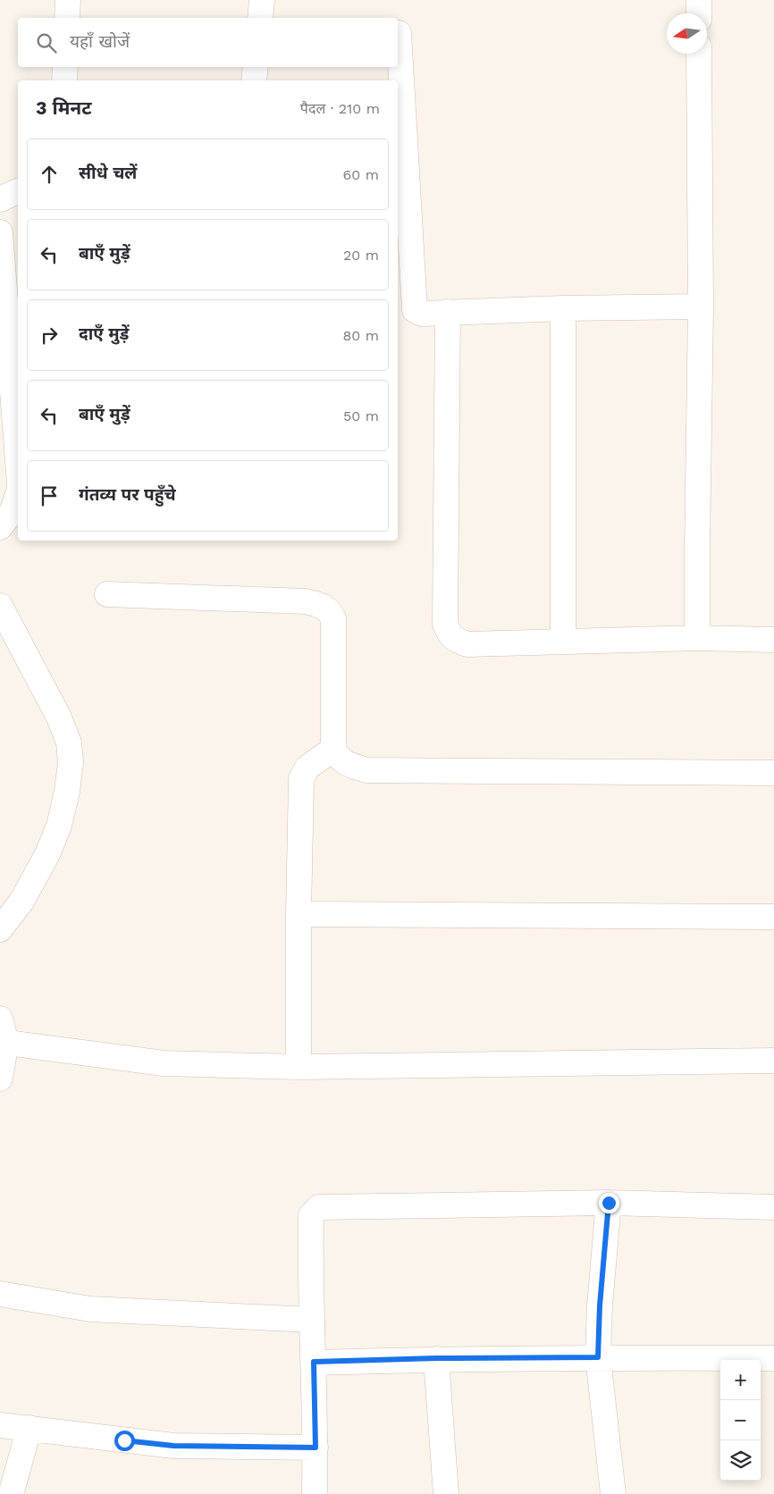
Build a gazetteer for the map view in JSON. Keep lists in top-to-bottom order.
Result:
{
  "north": "left",
  "page": {
    "search": "यहाँ खोजें",
    "heading": ["3 मिनट", "पैदल · 210 m"],
    "list": [
      ["सीधे चलें", "60 m"],
      ["बाएँ मुड़ें", "20 m"],
      ["दाएँ मुड़ें", "80 m"],
      ["बाएँ मुड़ें", "50 m"],
      "गंतव्य पर पहुँचे"
    ],
    "map_buttons": ["+", "−"]
  }
}
